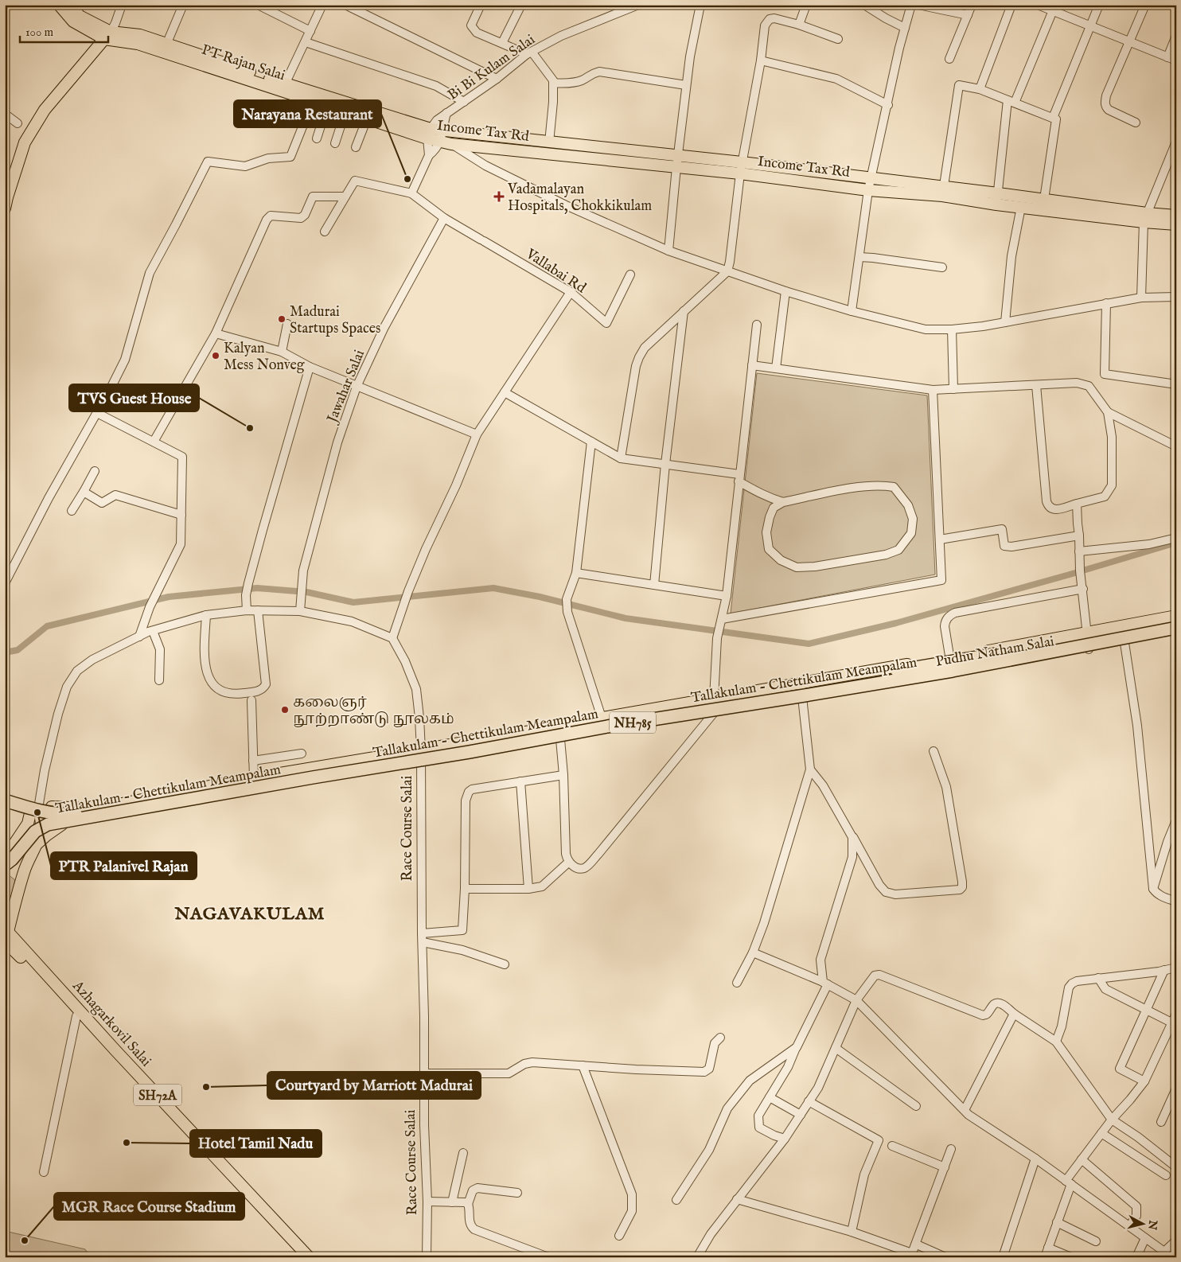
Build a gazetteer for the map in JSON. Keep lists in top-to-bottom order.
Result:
{
  "streets": {
    "highway": ["Tallakulam - Chettikulam Meampalam", "NH785"],
    "main road": [
      "PT Rajan Salai",
      "Income Tax Rd",
      "Pudhu Natham Salai",
      "Azhagarkovil Salai",
      "SH72A"
    ],
    "street": [
      "Bi Bi Kulam Salai",
      "Vallabai Rd",
      "Jawahar Salai",
      "Race Course Salai"
    ]
  },
  "crossings": [
    ["PT Rajan Salai", "Bi Bi Kulam Salai"],
    ["PT Rajan Salai", "Income Tax Rd"],
    ["Bi Bi Kulam Salai", "Income Tax Rd"],
    ["Vallabai Rd", "Jawahar Salai"],
    ["Pudhu Natham Salai", "Race Course Salai"]
  ],
  "districts": ["NAGAVAKULAM"],
  "places": {
    "other": [
      "Narayana Restaurant",
      "Madurai Startups Spaces",
      "Kalyan Mess Nonveg",
      "TVS Guest House",
      "கலைஞர் நூற்றாண்டு நூலகம்",
      "PTR Palanivel Rajan",
      "Courtyard by Marriott Madurai",
      "Hotel Tamil Nadu",
      "MGR Race Course Stadium"
    ],
    "health": ["Vadamalayan Hospitals, Chokkikulam"]
  },
  "scale_bar": "100 m",
  "north": "right"
}
